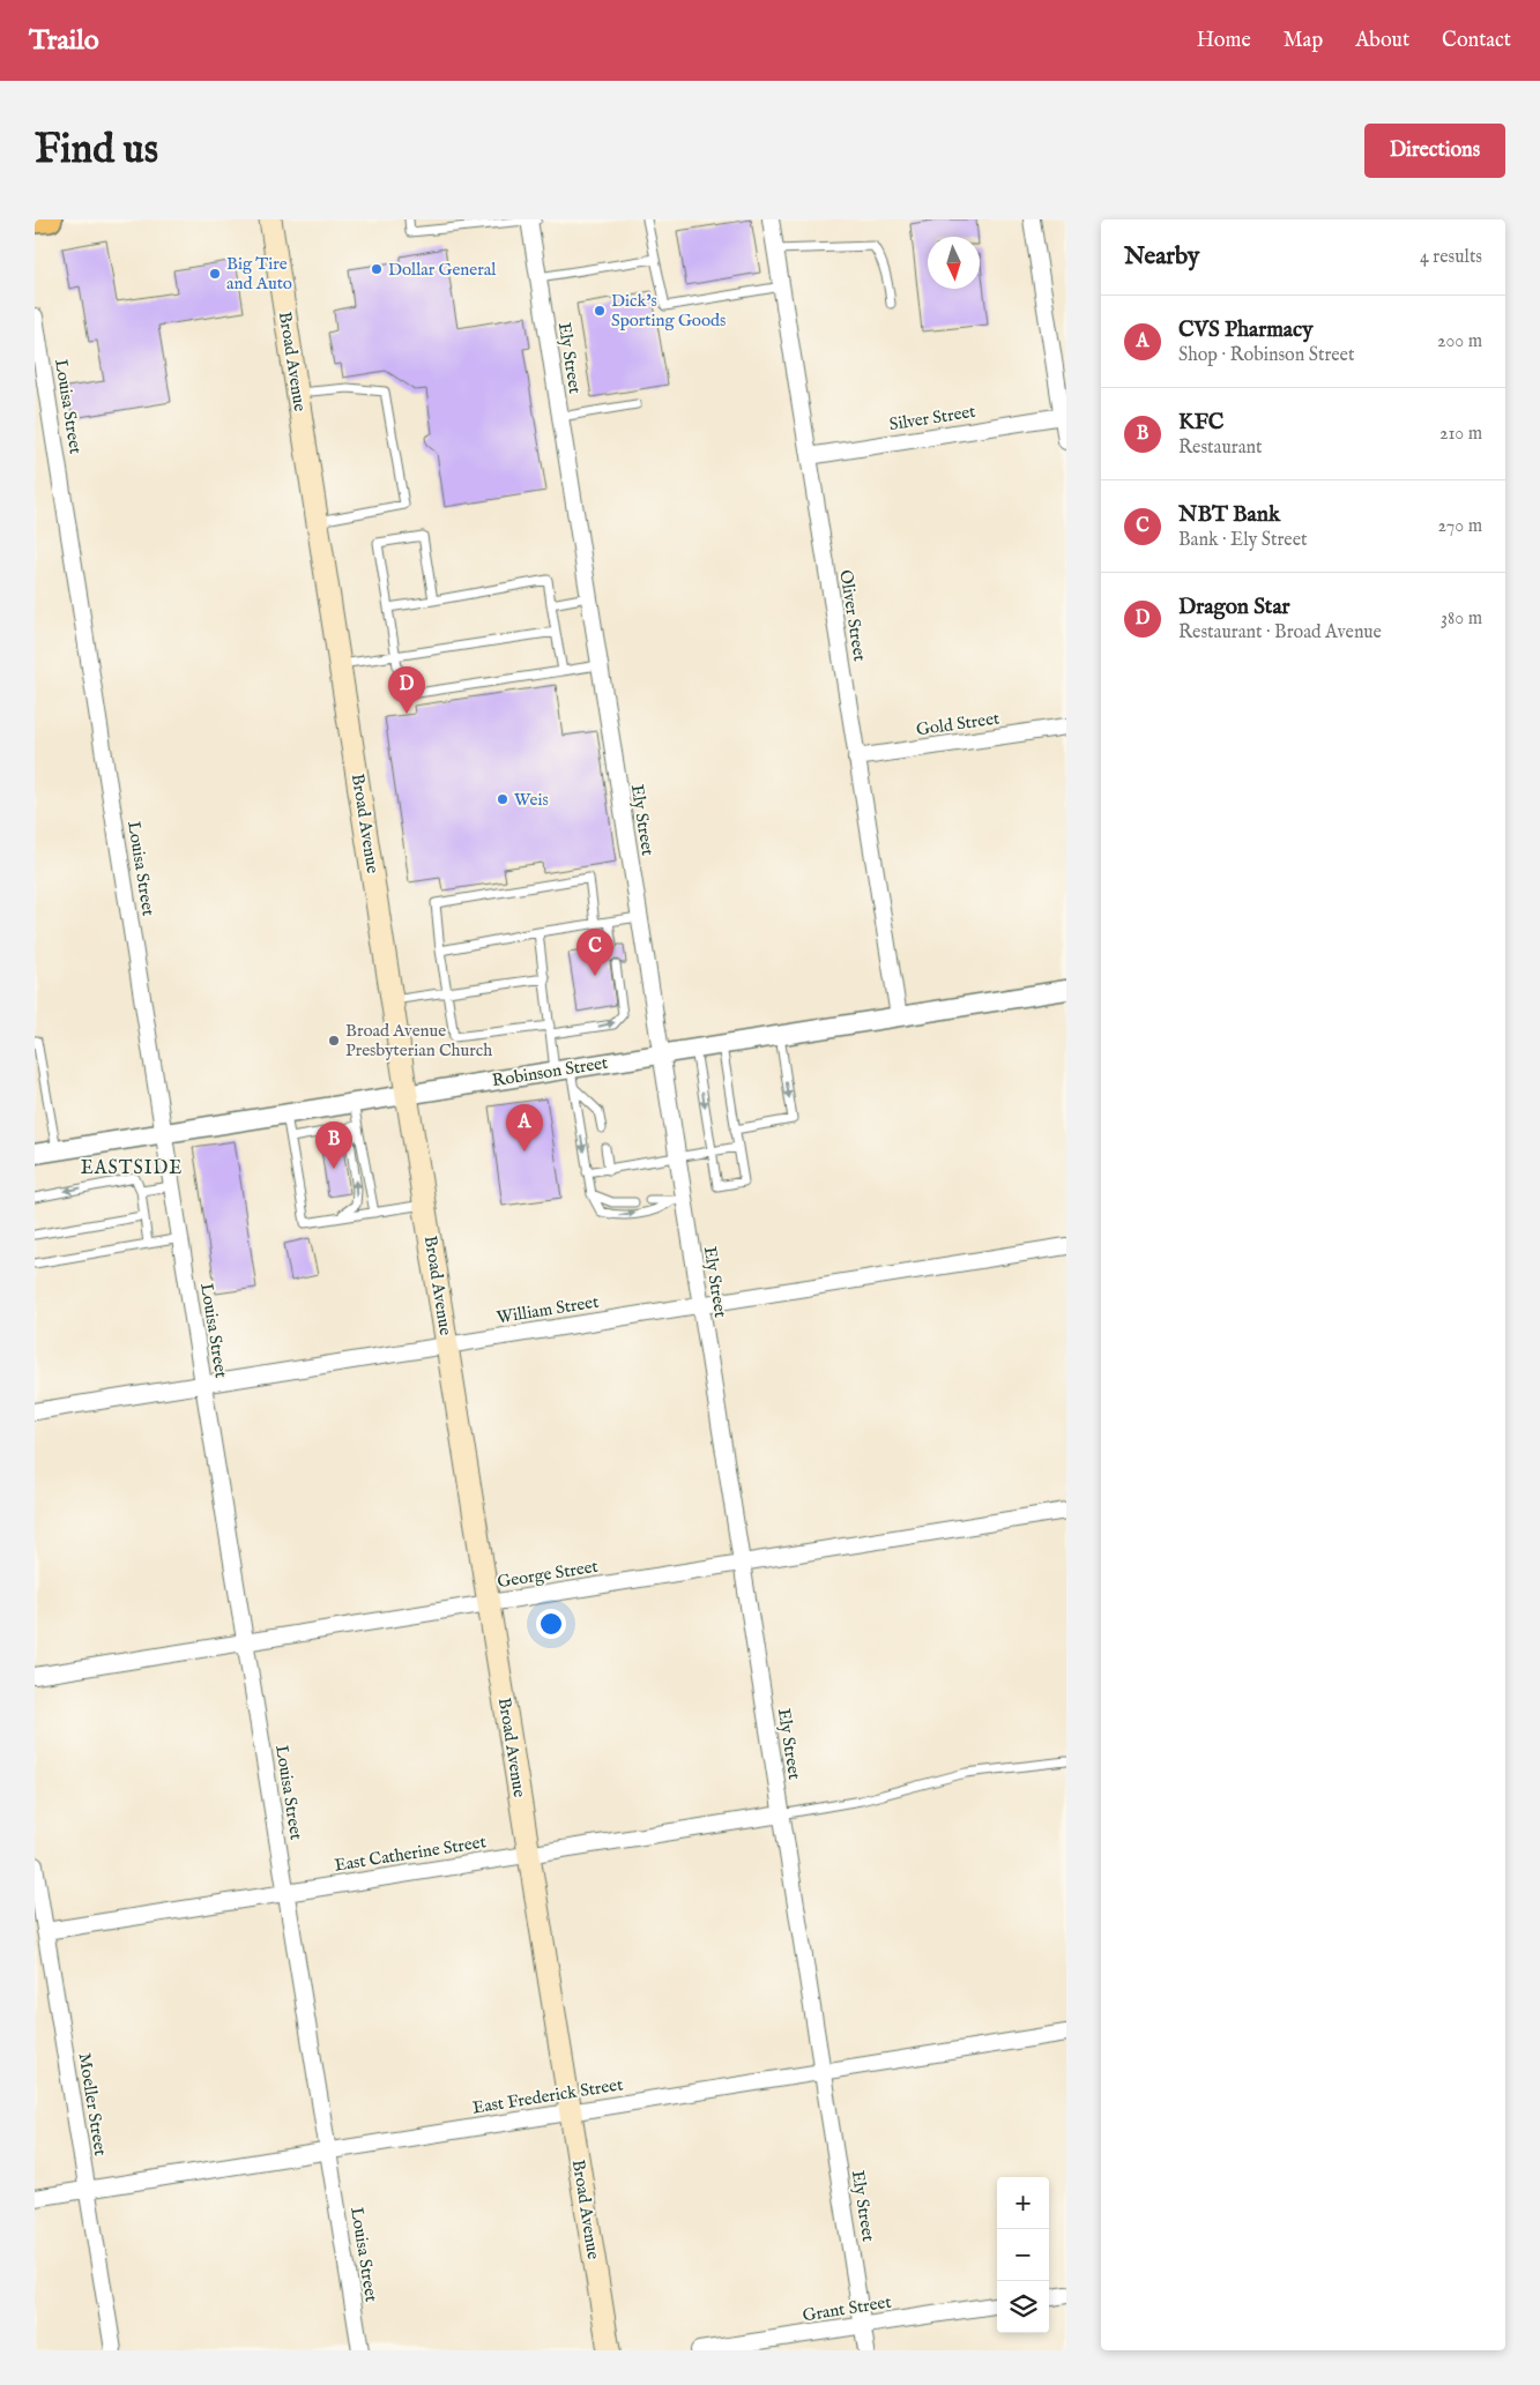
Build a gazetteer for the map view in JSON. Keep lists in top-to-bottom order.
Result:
{
  "streets": {
    "main road": ["Broad Avenue"],
    "street": [
      "Ely Street",
      "Louisa Street",
      "Silver Street",
      "Oliver Street",
      "Gold Street",
      "Robinson Street",
      "William Street",
      "George Street",
      "East Catherine Street",
      "East Frederick Street",
      "Moeller Street",
      "Grant Street"
    ]
  },
  "crossings": [
    ["Ely Street", "Robinson Street"],
    ["Ely Street", "William Street"],
    ["Ely Street", "George Street"],
    ["Ely Street", "East Catherine Street"],
    ["Ely Street", "East Frederick Street"],
    ["Ely Street", "Grant Street"],
    ["Broad Avenue", "Robinson Street"],
    ["Broad Avenue", "William Street"],
    ["Broad Avenue", "George Street"],
    ["Broad Avenue", "East Catherine Street"],
    ["Broad Avenue", "East Frederick Street"],
    ["Louisa Street", "Robinson Street"],
    ["Louisa Street", "William Street"],
    ["Louisa Street", "George Street"],
    ["Louisa Street", "East Catherine Street"],
    ["Louisa Street", "East Frederick Street"],
    ["Silver Street", "Oliver Street"],
    ["Oliver Street", "Gold Street"],
    ["Oliver Street", "Robinson Street"],
    ["East Catherine Street", "Moeller Street"],
    ["East Frederick Street", "Moeller Street"]
  ],
  "districts": ["EASTSIDE"],
  "places": [
    "Dollar General",
    "Big Tire and Auto",
    "Dick's Sporting Goods",
    "Weis",
    "Broad Avenue Presbyterian Church"
  ],
  "north": "bottom",
  "page": {
    "header": "Trailo",
    "nav": [
      "Home",
      "Map",
      "About",
      "Contact"
    ],
    "buttons": "Directions",
    "title": "Find us",
    "heading": ["Nearby", "4 results"],
    "list": [
      {
        "mark": "A",
        "name": "CVS Pharmacy",
        "note": "Shop · Robinson Street",
        "value": "200 m"
      },
      {
        "mark": "B",
        "name": "KFC",
        "note": "Restaurant",
        "value": "210 m"
      },
      {
        "mark": "C",
        "name": "NBT Bank",
        "note": "Bank · Ely Street",
        "value": "270 m"
      },
      {
        "mark": "D",
        "name": "Dragon Star",
        "note": "Restaurant · Broad Avenue",
        "value": "380 m"
      }
    ],
    "pins": [
      "D",
      "C",
      "A",
      "B"
    ],
    "map_buttons": ["+", "−"]
  }
}
